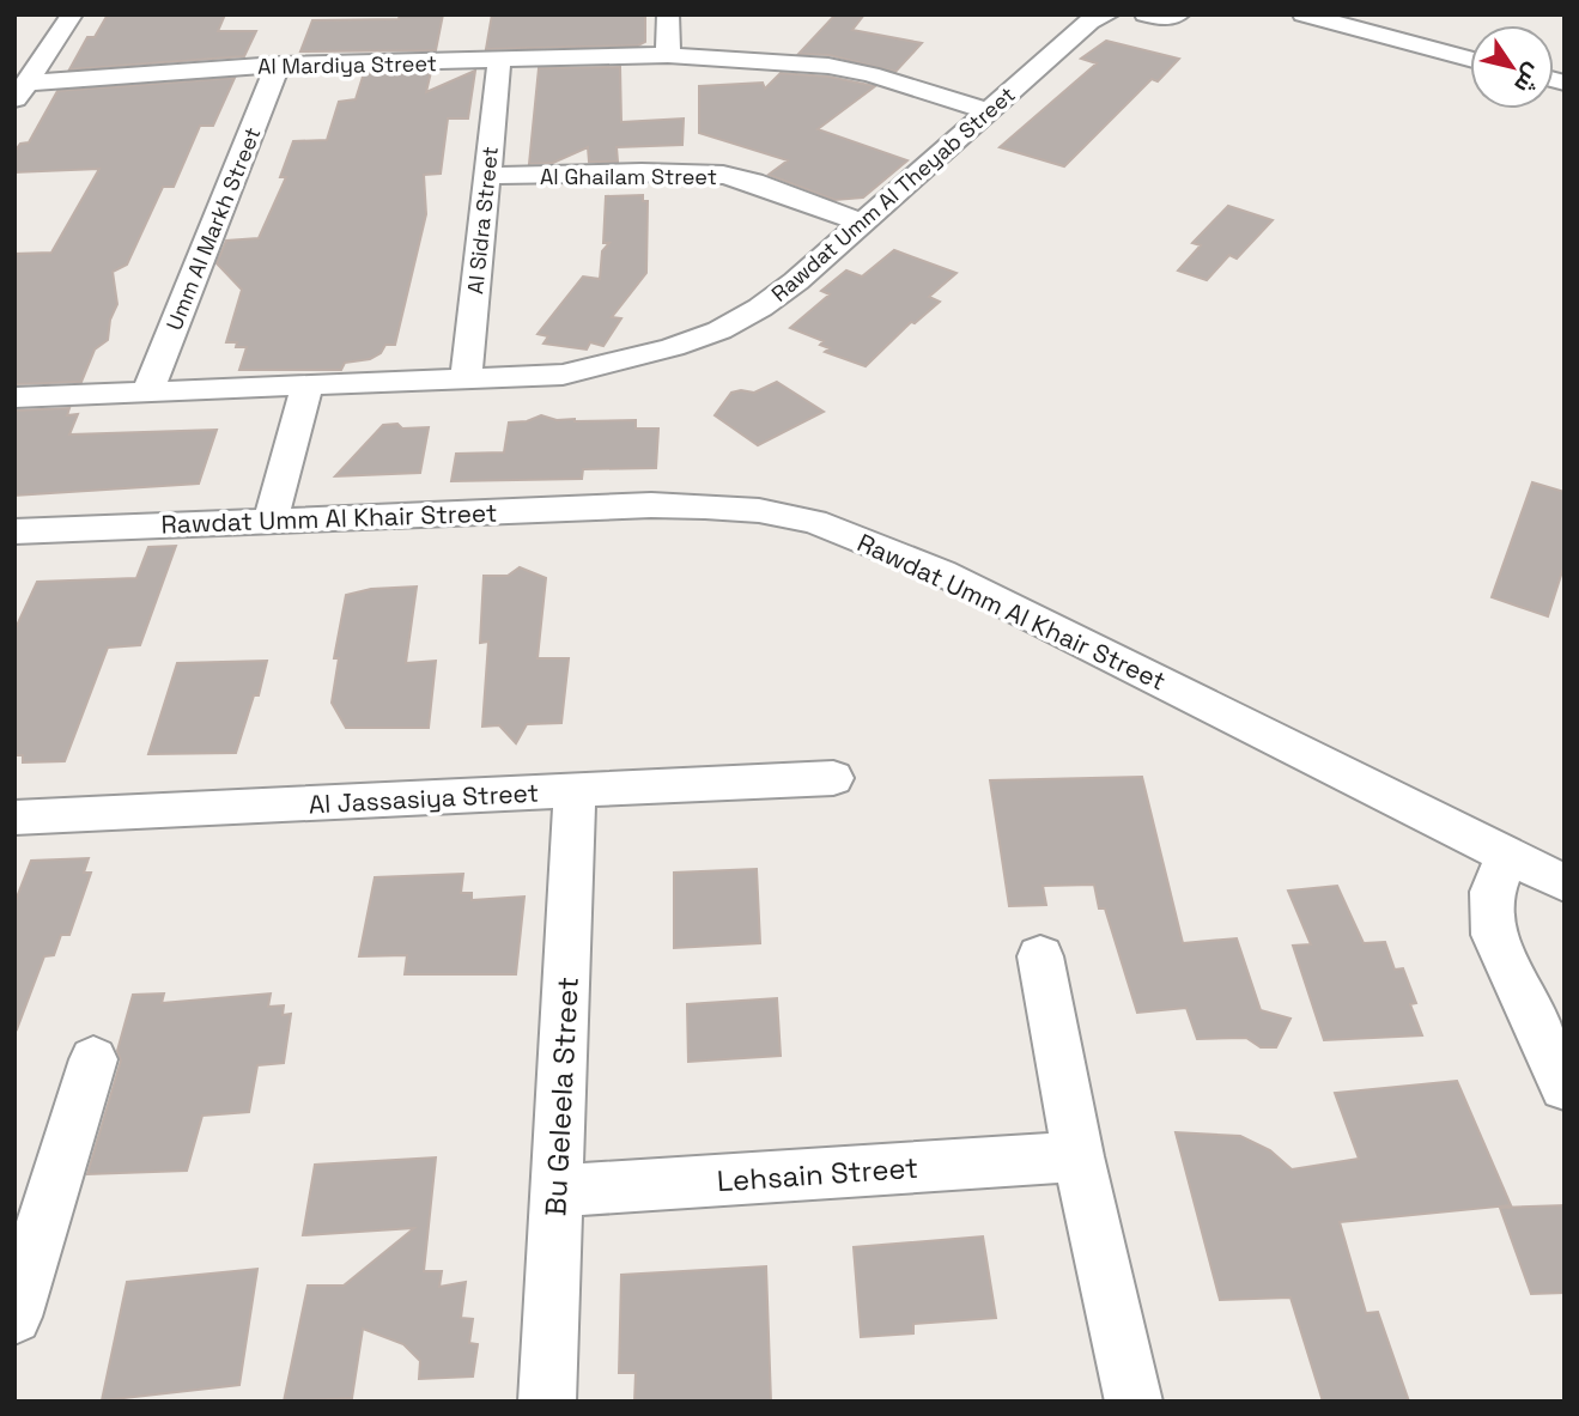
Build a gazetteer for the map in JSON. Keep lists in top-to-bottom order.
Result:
{
  "streets": {
    "street": [
      "Al Mardiya Street",
      "Al Ghailam Street",
      "Rawdat Umm Al Theyab Street",
      "Al Sidra Street",
      "Umm Al Markh Street",
      "Rawdat Umm Al Khair Street",
      "Al Jassasiya Street",
      "Bu Geleela Street",
      "Lehsain Street"
    ]
  },
  "crossings": [
    ["Al Mardiya Street", "Rawdat Umm Al Theyab Street"],
    ["Al Mardiya Street", "Al Sidra Street"],
    ["Al Mardiya Street", "Umm Al Markh Street"],
    ["Al Ghailam Street", "Rawdat Umm Al Theyab Street"],
    ["Al Ghailam Street", "Al Sidra Street"],
    ["Rawdat Umm Al Theyab Street", "Al Sidra Street"],
    ["Rawdat Umm Al Theyab Street", "Umm Al Markh Street"],
    ["Al Jassasiya Street", "Bu Geleela Street"],
    ["Bu Geleela Street", "Lehsain Street"]
  ],
  "north": "bottom right"
}
